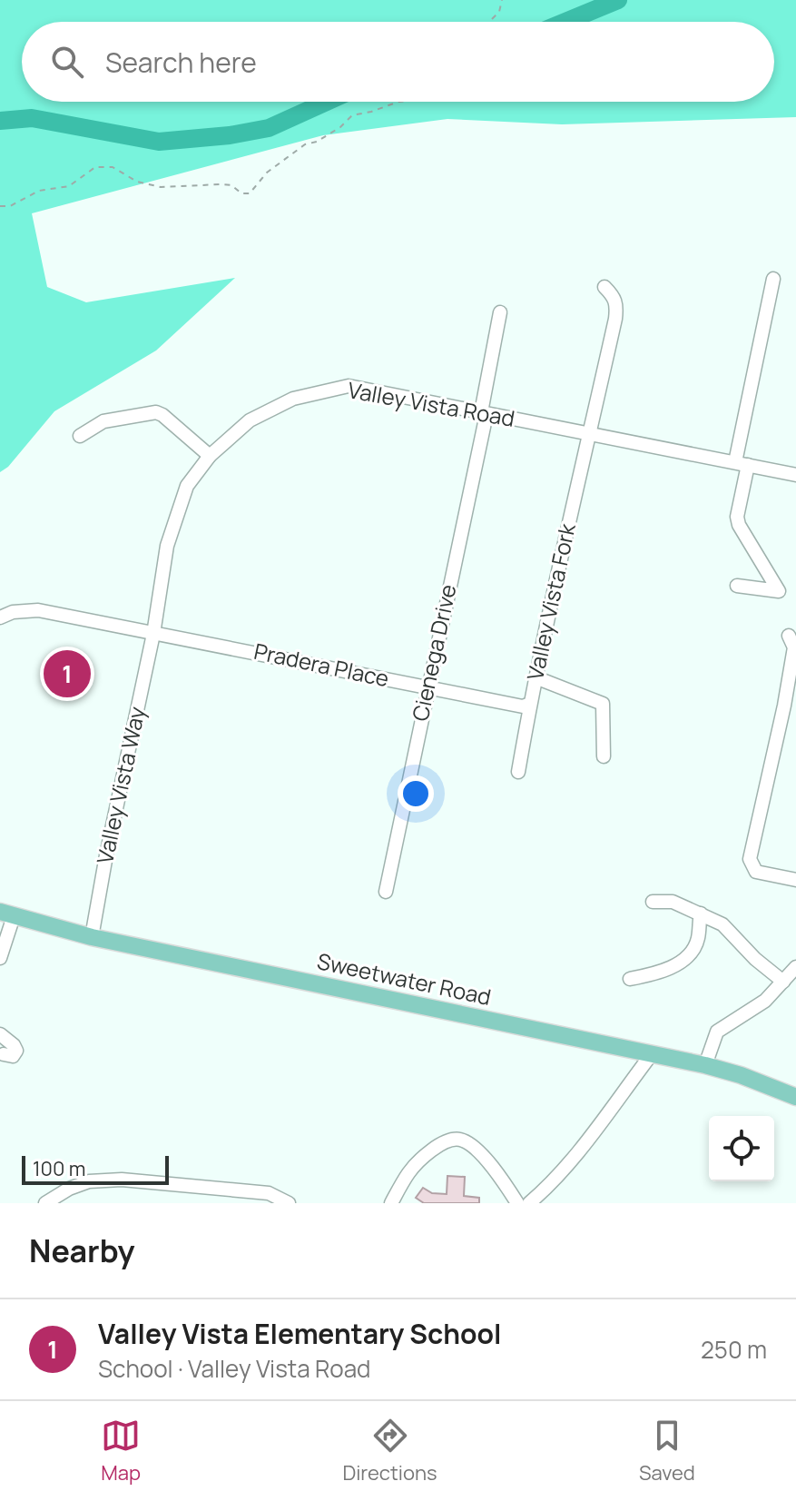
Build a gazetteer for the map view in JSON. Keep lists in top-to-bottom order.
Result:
{
  "streets": {
    "main road": ["Sweetwater Road"],
    "street": [
      "Valley Vista Road",
      "Valley Vista Fork",
      "Cienega Drive",
      "Pradera Place",
      "Valley Vista Way"
    ]
  },
  "crossings": [
    ["Valley Vista Road", "Valley Vista Fork"],
    ["Valley Vista Road", "Cienega Drive"],
    ["Valley Vista Road", "Pradera Place"],
    ["Valley Vista Road", "Valley Vista Way"],
    ["Valley Vista Fork", "Pradera Place"],
    ["Cienega Drive", "Pradera Place"],
    ["Pradera Place", "Valley Vista Way"],
    ["Valley Vista Way", "Sweetwater Road"]
  ],
  "scale_bar": "100 m",
  "page": {
    "search": "Search here",
    "pins": "1",
    "scale": "100 m",
    "heading": "Nearby",
    "list": [
      {
        "mark": "1",
        "name": "Valley Vista Elementary School",
        "note": "School · Valley Vista Road",
        "value": "250 m"
      }
    ],
    "nav": ["Map", "Directions", "Saved"]
  }
}
